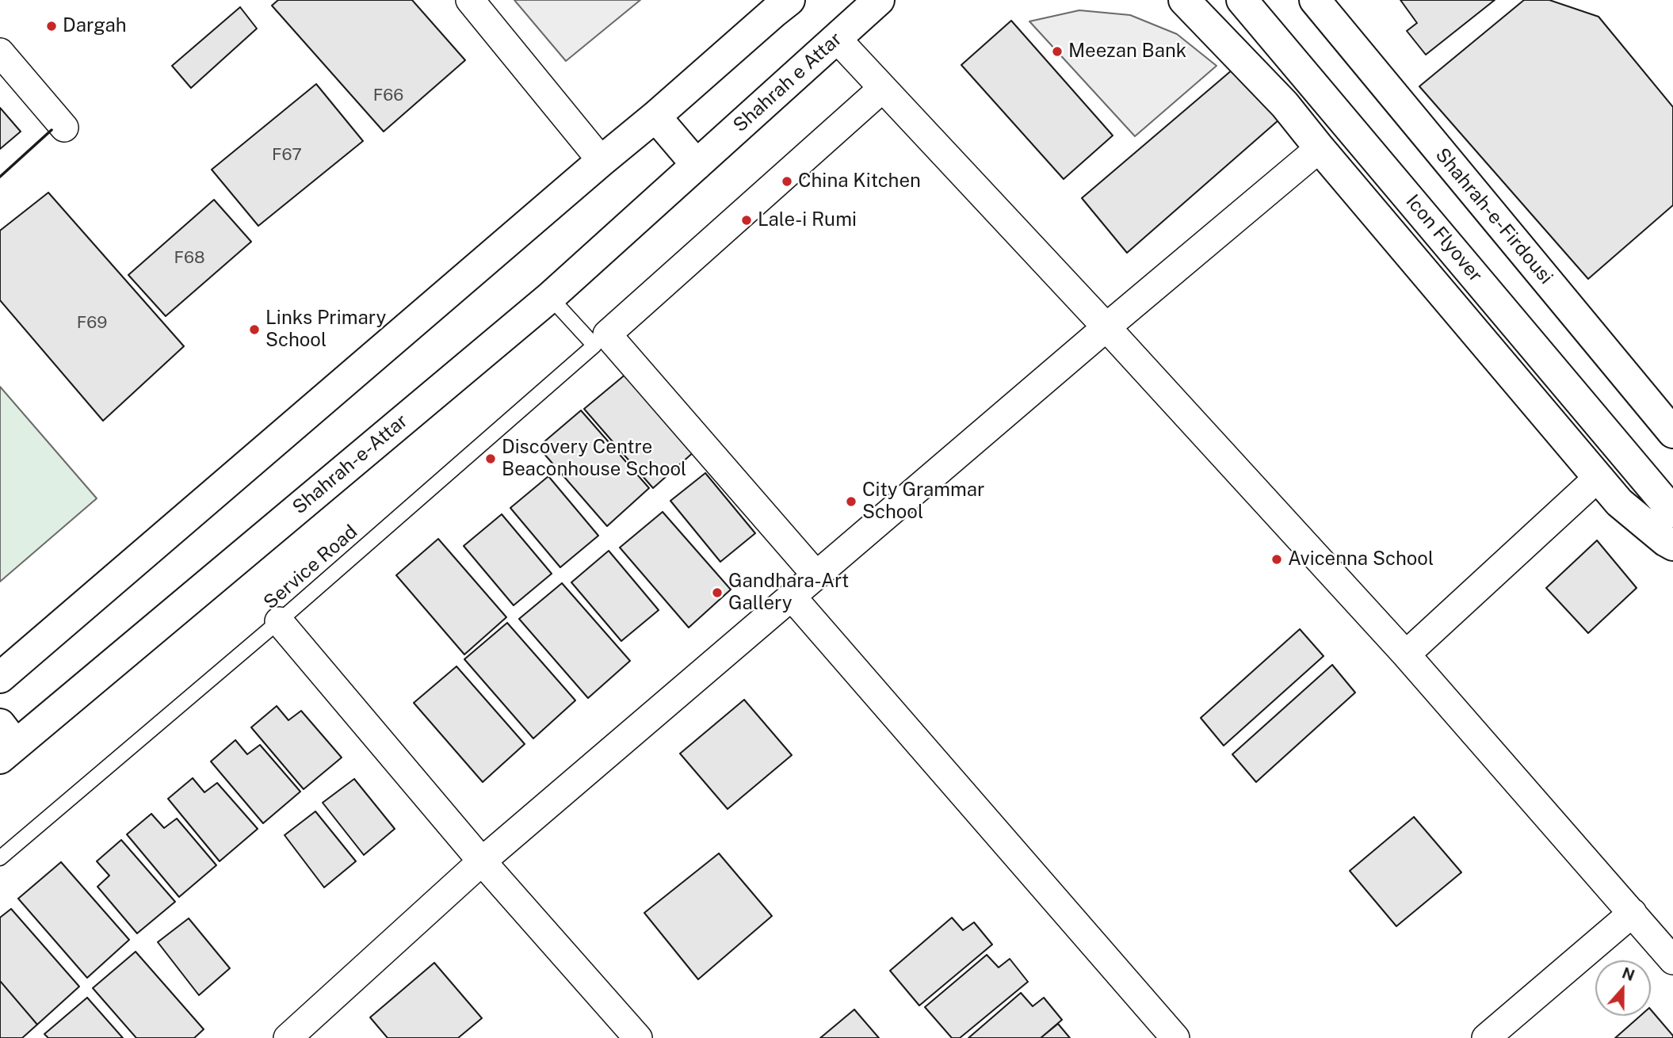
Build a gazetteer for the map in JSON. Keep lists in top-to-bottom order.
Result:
{
  "streets": {
    "main road": [
      "Shahrah e Attar",
      "Shahrah-e-Firdousi",
      "Icon Flyover",
      "Shahrah-e-Attar"
    ],
    "lane": ["Service Road"]
  },
  "crossings": [
    ["Shahrah e Attar", "Shahrah-e-Attar"]
  ],
  "places": [
    "Dargah",
    "Meezan Bank",
    "China Kitchen",
    "Lale-i Rumi",
    "Links Primary School",
    "Discovery Centre Beaconhouse School",
    "City Grammar School",
    "Avicenna School",
    "Gandhara-Art Gallery"
  ],
  "house_numbers": [
    "F66",
    "F67",
    "F68",
    "F69"
  ],
  "north": "top"
}
